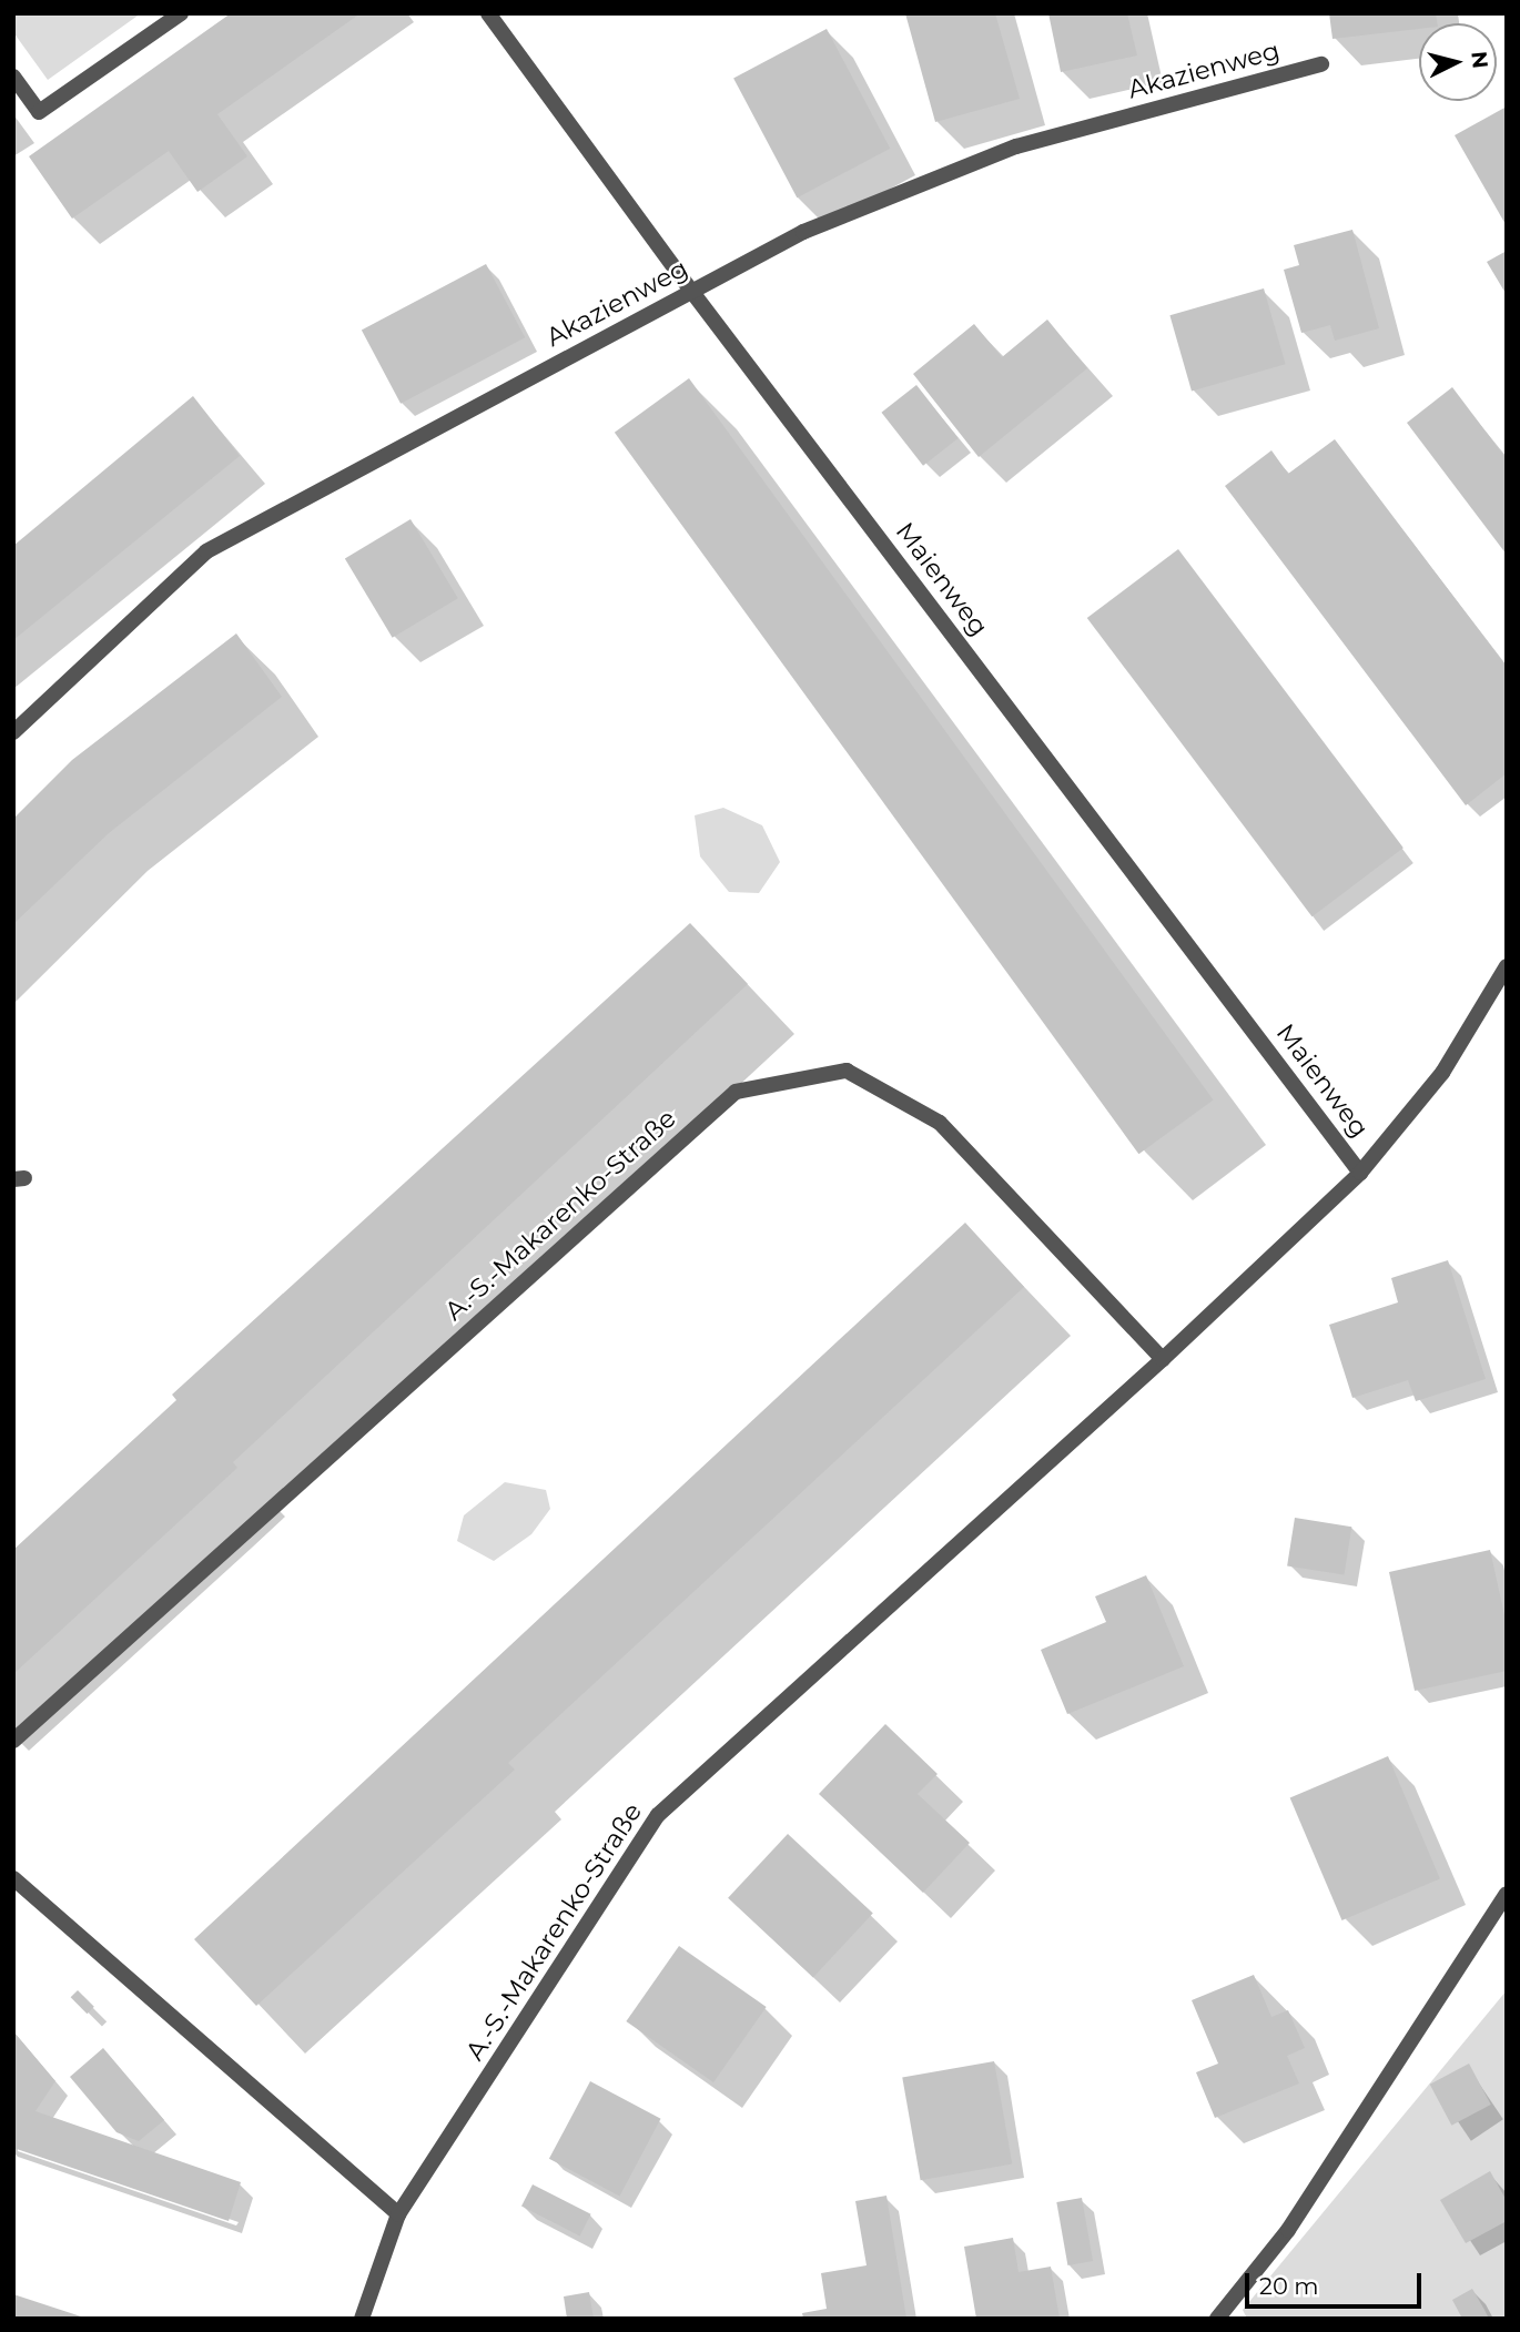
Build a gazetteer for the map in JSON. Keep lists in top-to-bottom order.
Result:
{
  "streets": {
    "street": ["Akazienweg", "Maienweg", "A.-S.-Makarenko-Straße"]
  },
  "crossings": [
    ["Akazienweg", "Maienweg"],
    ["Maienweg", "A.-S.-Makarenko-Straße"]
  ],
  "scale_bar": "20 m",
  "north": "right"
}
